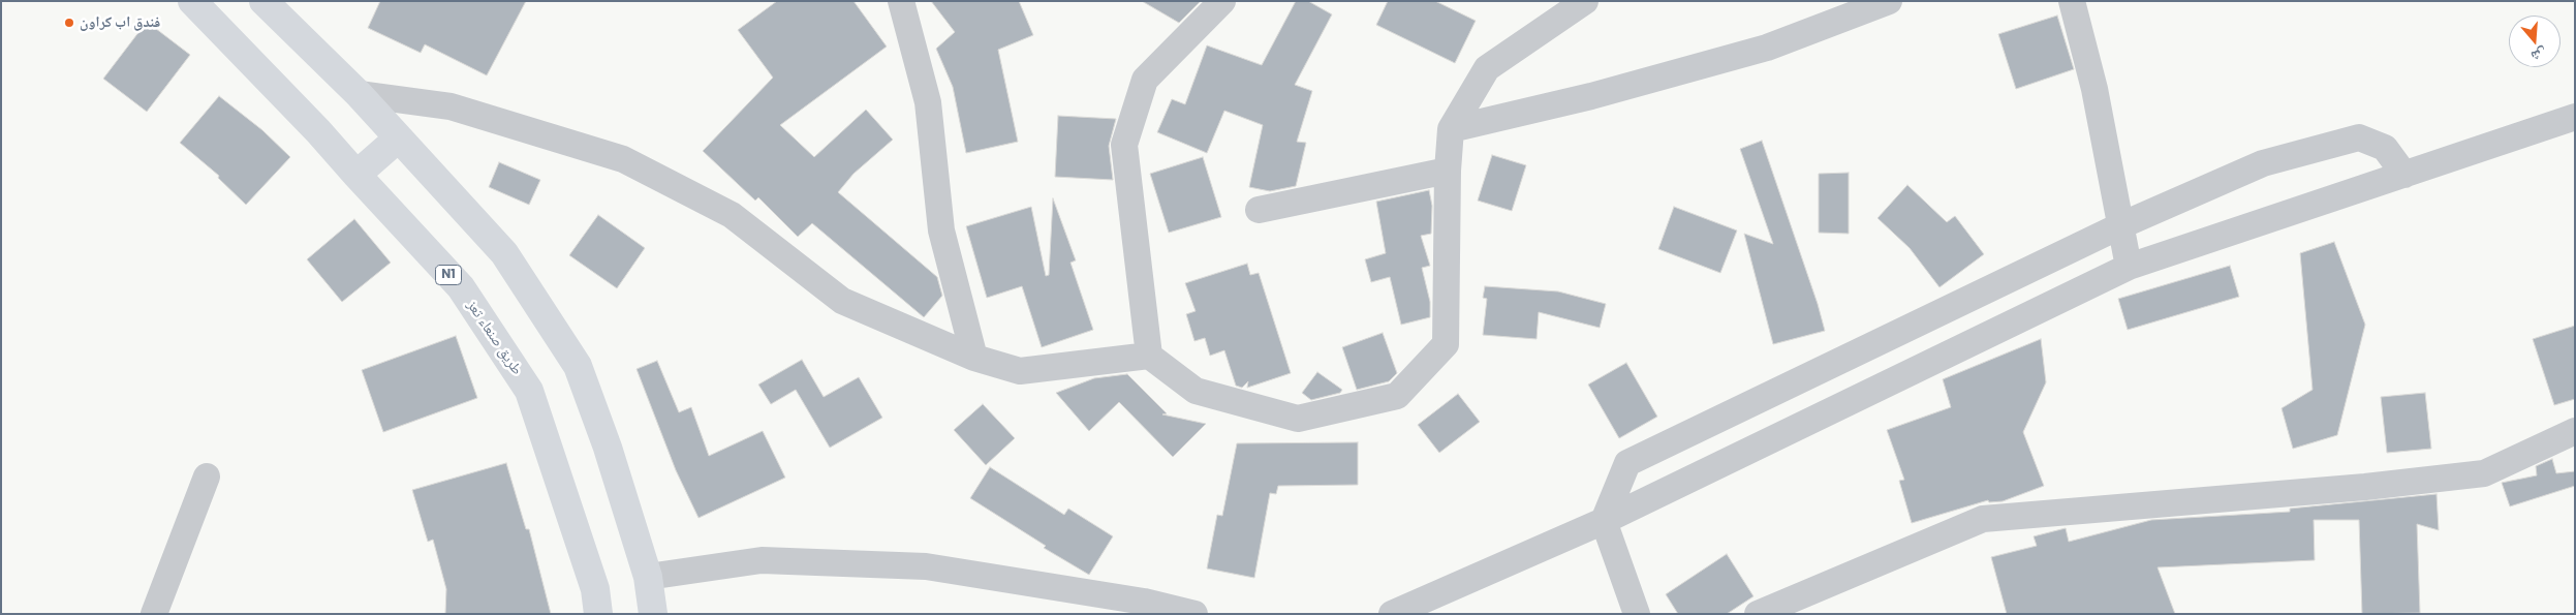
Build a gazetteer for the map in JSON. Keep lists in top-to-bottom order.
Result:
{
  "streets": {
    "highway": ["N1", "طريق صنعاء تعز"]
  },
  "places": ["فندق اب كراون"],
  "north": "bottom"
}
